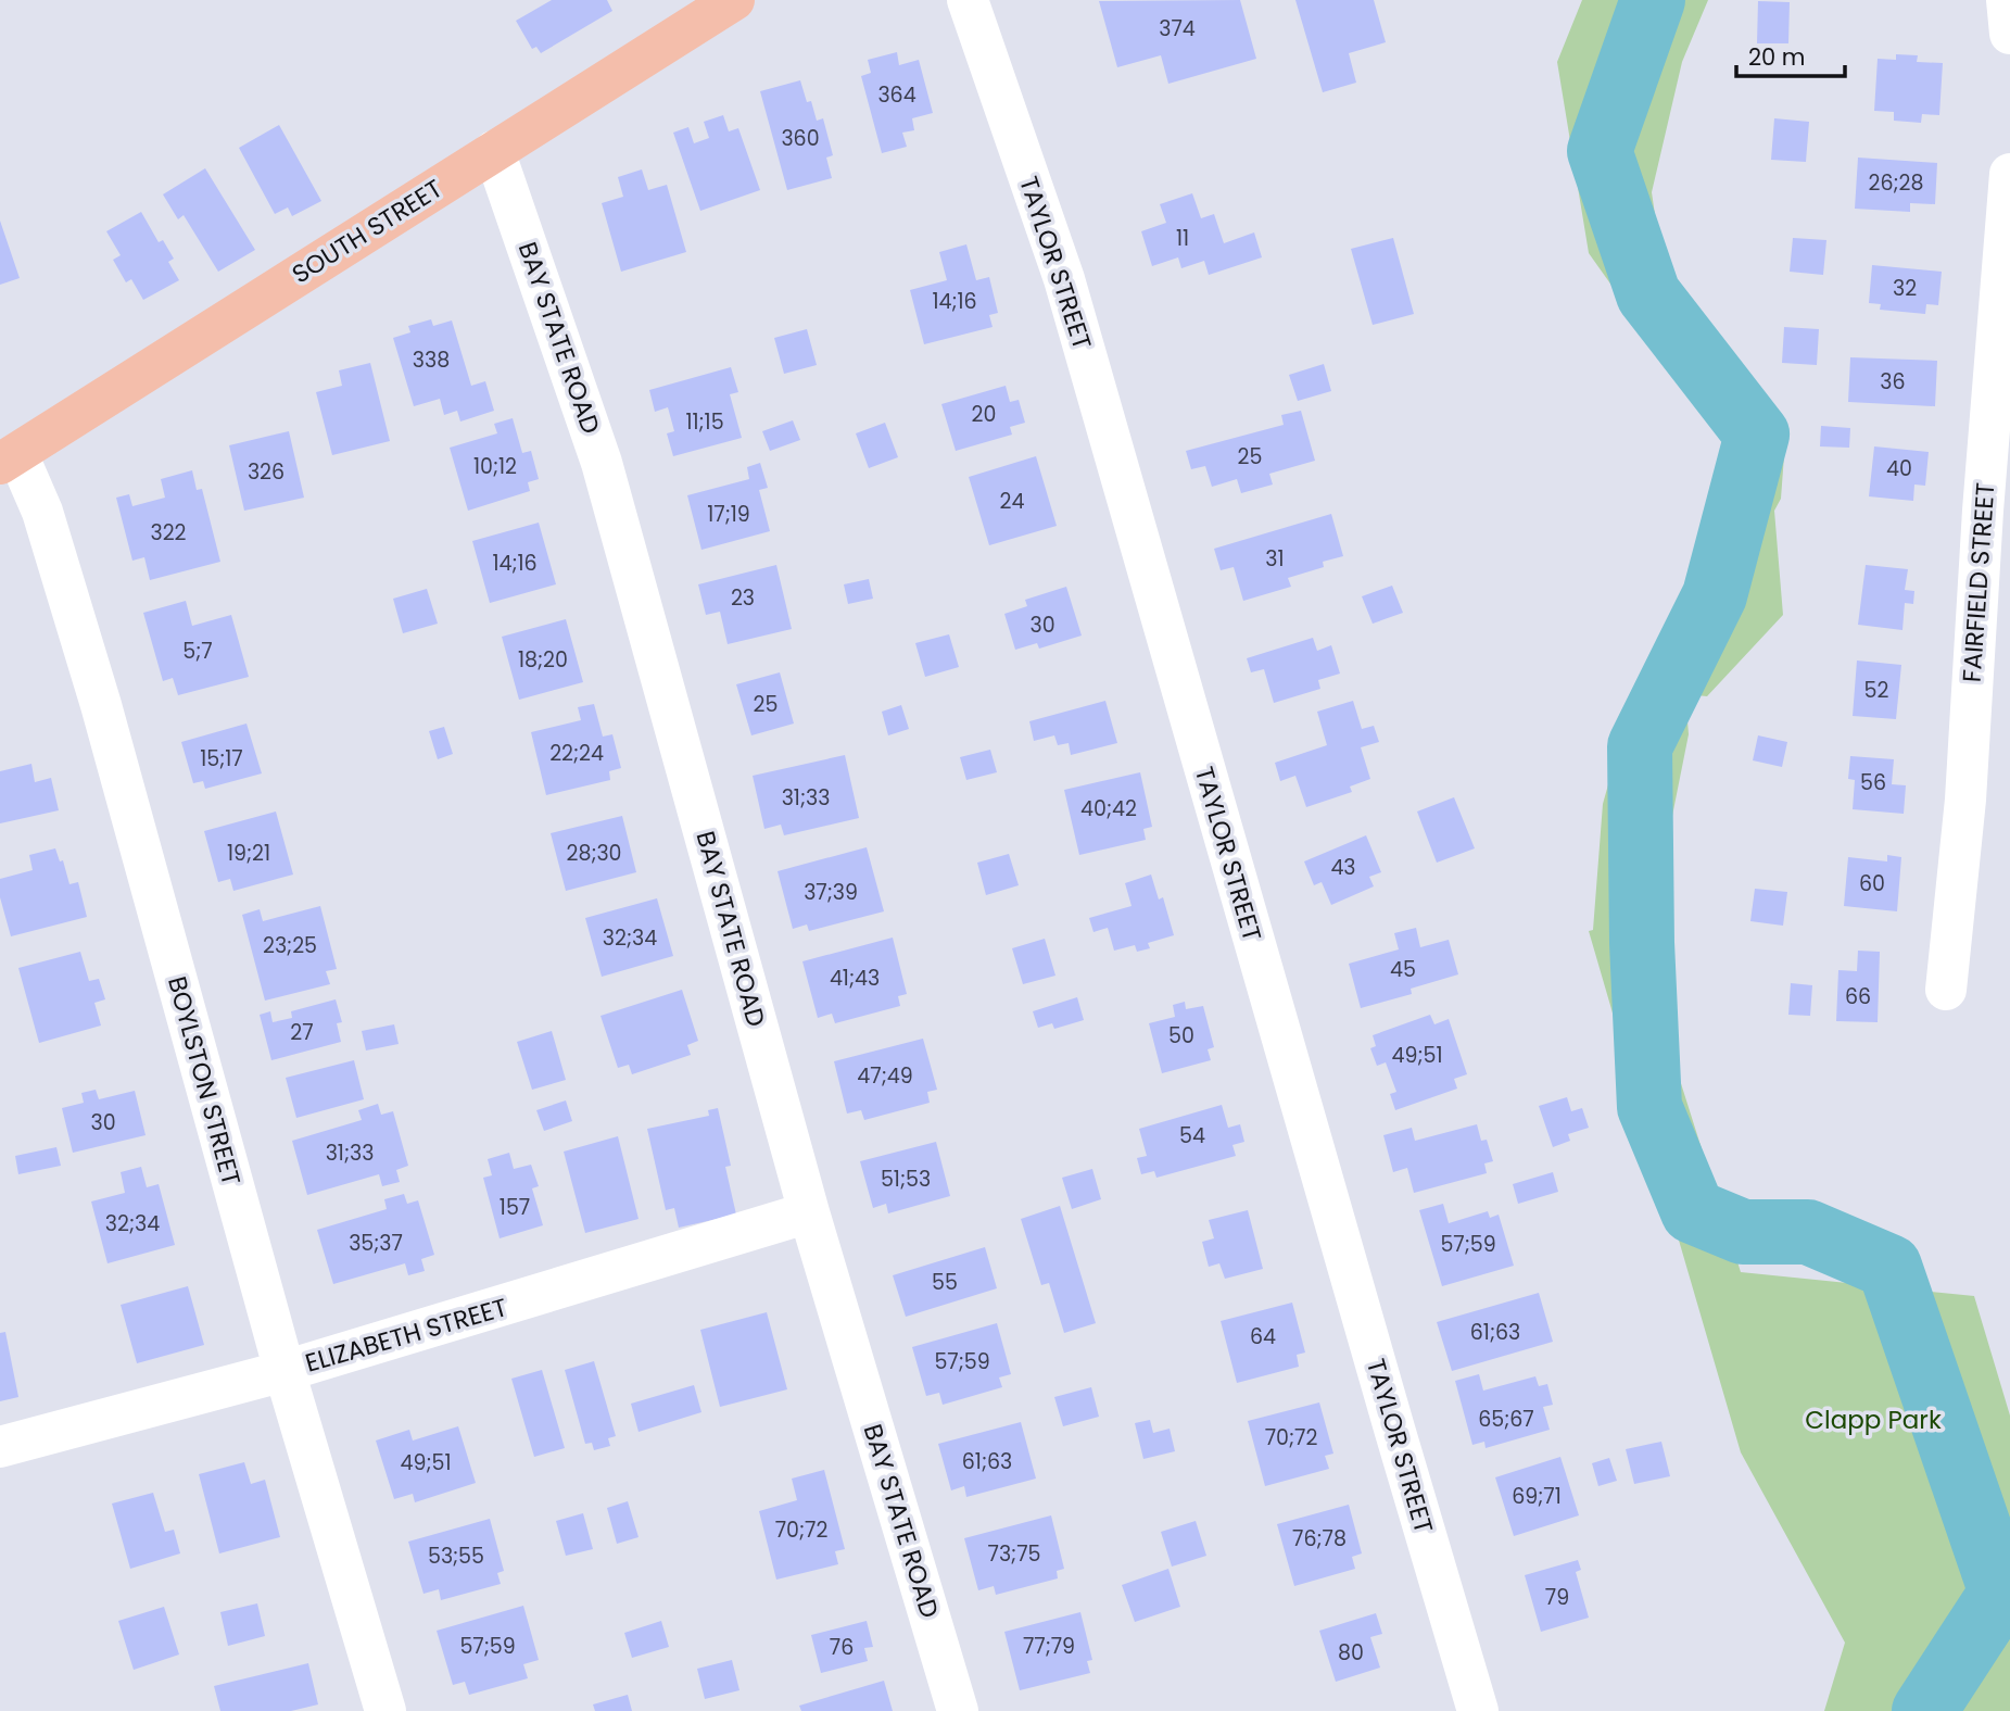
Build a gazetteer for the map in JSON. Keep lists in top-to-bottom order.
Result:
{
  "streets": {
    "highway": ["SOUTH STREET"],
    "street": [
      "TAYLOR STREET",
      "BAY STATE ROAD",
      "FAIRFIELD STREET",
      "BOYLSTON STREET",
      "ELIZABETH STREET"
    ]
  },
  "crossings": [
    ["SOUTH STREET", "BAY STATE ROAD"],
    ["SOUTH STREET", "BOYLSTON STREET"],
    ["BAY STATE ROAD", "ELIZABETH STREET"],
    ["BOYLSTON STREET", "ELIZABETH STREET"]
  ],
  "parks": ["Clapp Park"],
  "house_numbers": [
    "374",
    "364",
    "360",
    "26;28",
    "11",
    "32",
    "14;16",
    "338",
    "36",
    "20",
    "11;15",
    "25",
    "10;12",
    "40",
    "326",
    "24",
    "17;19",
    "322",
    "31",
    "14;16",
    "23",
    "30",
    "5;7",
    "18;20",
    "52",
    "25",
    "22;24",
    "15;17",
    "56",
    "31;33",
    "40;42",
    "19;21",
    "28;30",
    "43",
    "60",
    "37;39",
    "32;34",
    "23;25",
    "45",
    "41;43",
    "66",
    "27",
    "50",
    "49;51",
    "47;49",
    "30",
    "54",
    "31;33",
    "51;53",
    "157",
    "32;34",
    "35;37",
    "57;59",
    "55",
    "61;63",
    "64",
    "57;59",
    "65;67",
    "70;72",
    "61;63",
    "49;51",
    "69;71",
    "70;72",
    "76;78",
    "73;75",
    "53;55",
    "79",
    "57;59",
    "77;79",
    "76",
    "80"
  ],
  "scale_bar": "20 m"
}
